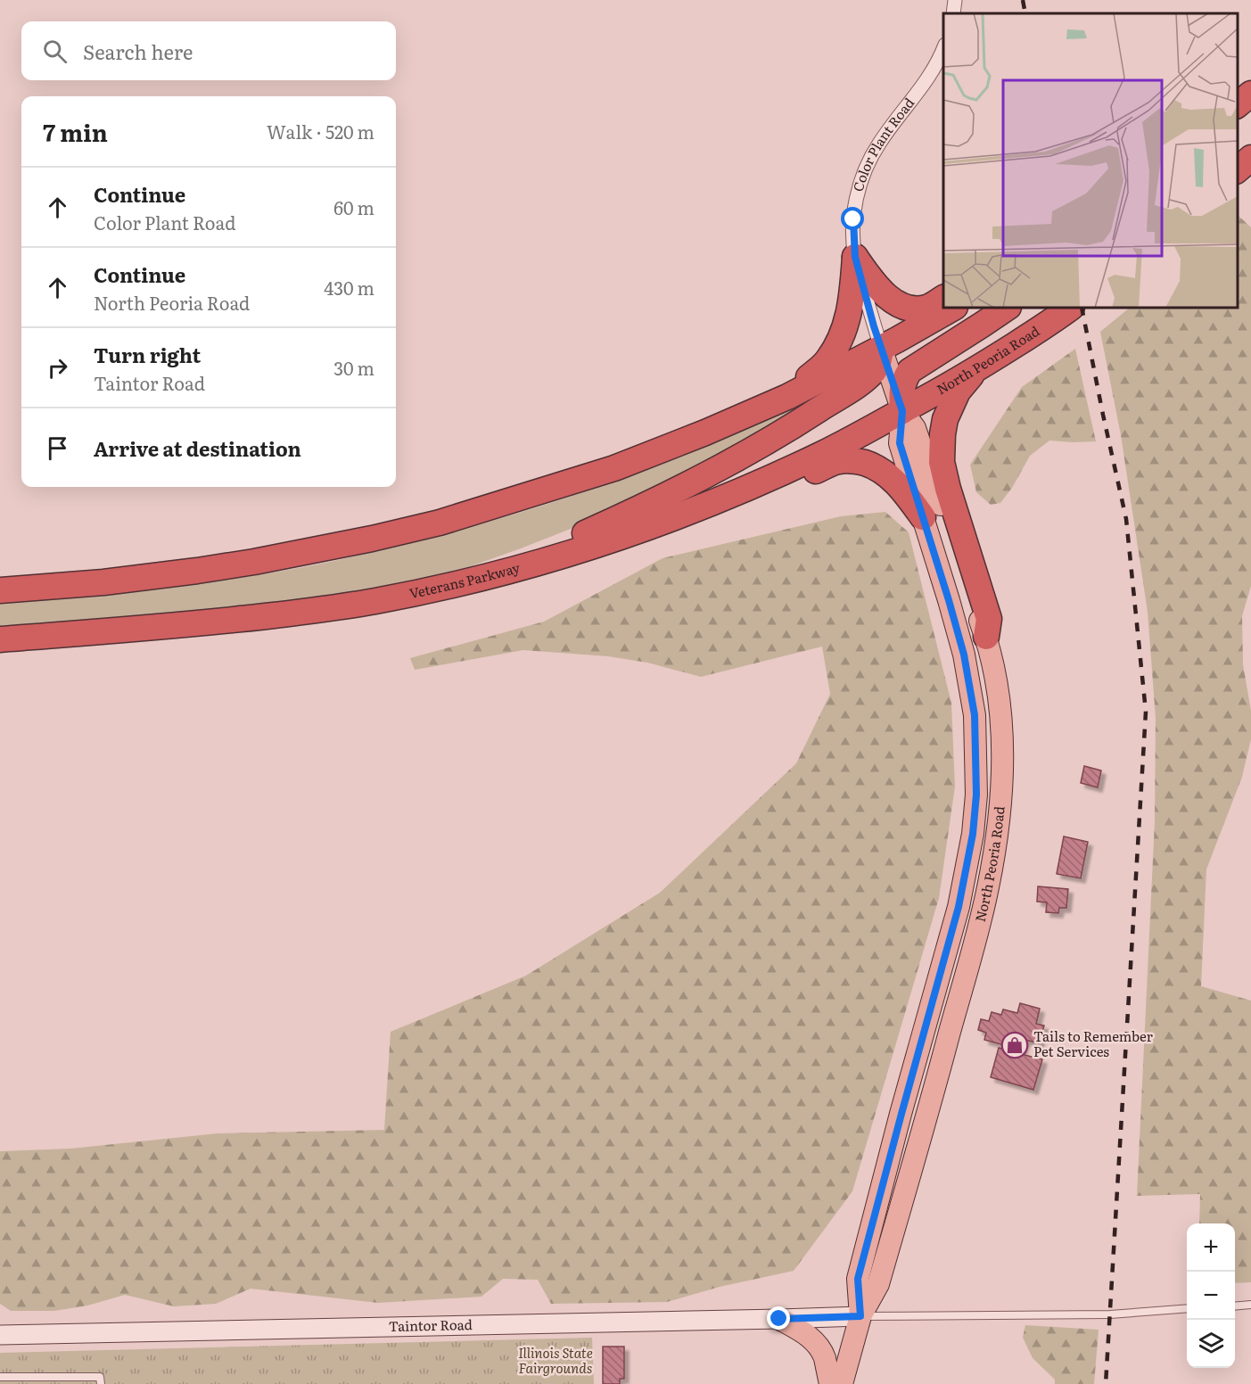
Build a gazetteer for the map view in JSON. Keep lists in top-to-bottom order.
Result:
{
  "streets": {
    "highway": ["North Peoria Road", "Veterans Parkway"],
    "main road": ["Taintor Road"],
    "street": ["Color Plant Road"]
  },
  "crossings": [
    ["Color Plant Road", "North Peoria Road"],
    ["North Peoria Road", "Veterans Parkway"],
    ["North Peoria Road", "Taintor Road"]
  ],
  "parks": ["Illinois State Fairgrounds"],
  "places": {
    "shop": ["Tails to Remember Pet Services"]
  },
  "page": {
    "search": "Search here",
    "heading": ["7 min", "Walk · 520 m"],
    "list": [
      ["Continue", "Color Plant Road", "60 m"],
      ["Continue", "North Peoria Road", "430 m"],
      ["Turn right", "Taintor Road", "30 m"],
      "Arrive at destination"
    ],
    "map_buttons": ["+", "−"]
  }
}
